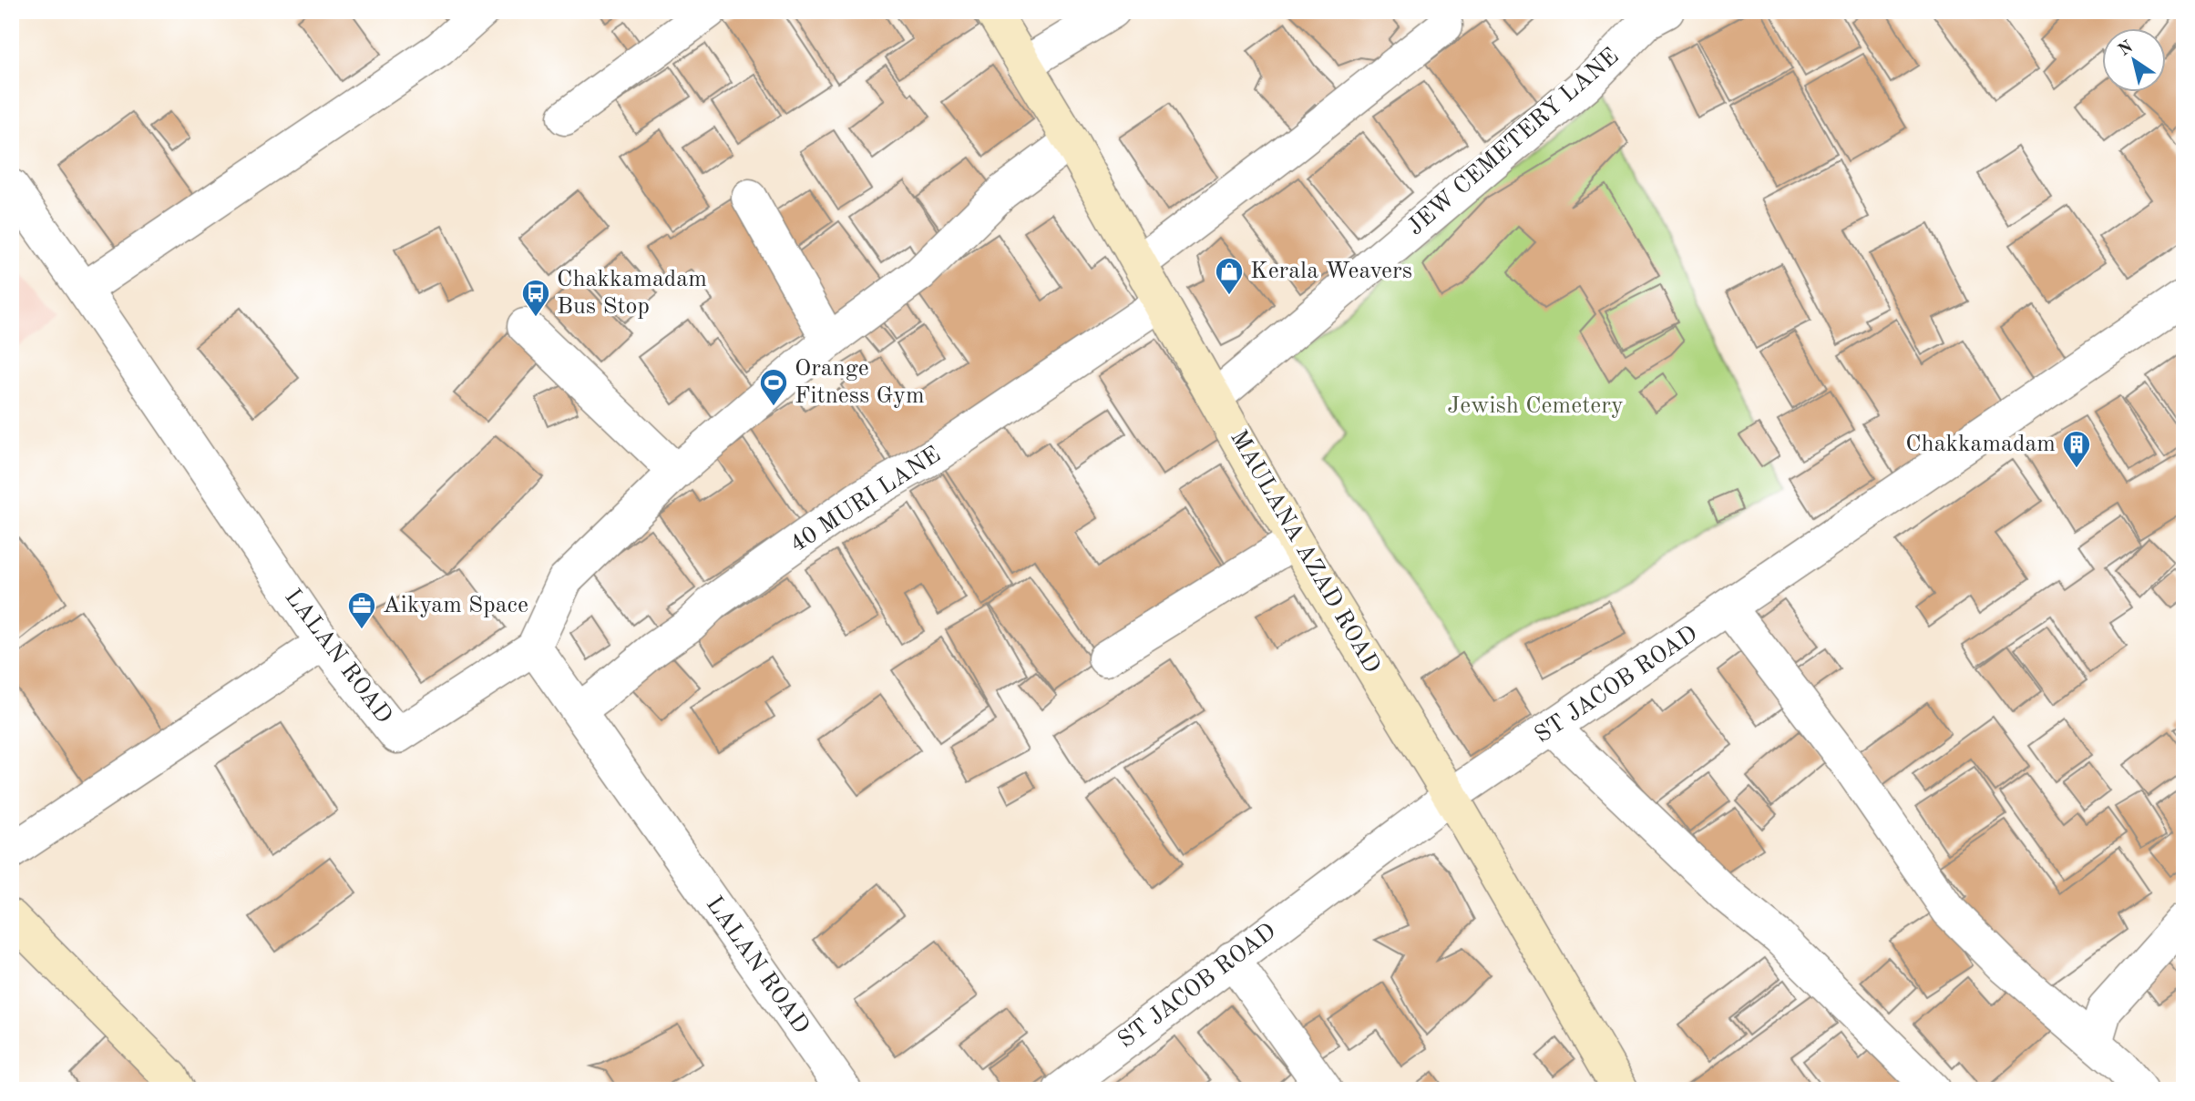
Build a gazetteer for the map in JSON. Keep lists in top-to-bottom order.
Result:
{
  "streets": {
    "main road": ["MAULANA AZAD ROAD"],
    "street": [
      "JEW CEMETERY LANE",
      "40 MURI LANE",
      "LALAN ROAD",
      "ST JACOB ROAD"
    ]
  },
  "crossings": [
    ["JEW CEMETERY LANE", "MAULANA AZAD ROAD"],
    ["40 MURI LANE", "MAULANA AZAD ROAD"],
    ["40 MURI LANE", "LALAN ROAD"],
    ["MAULANA AZAD ROAD", "ST JACOB ROAD"]
  ],
  "parks": ["Jewish Cemetery"],
  "places": {
    "shop": ["Kerala Weavers"],
    "bus stop": ["Chakkamadam Bus Stop"],
    "sports": ["Orange Fitness Gym"],
    "building": ["Chakkamadam"],
    "office": ["Aikyam Space"]
  },
  "north": "top left"
}
